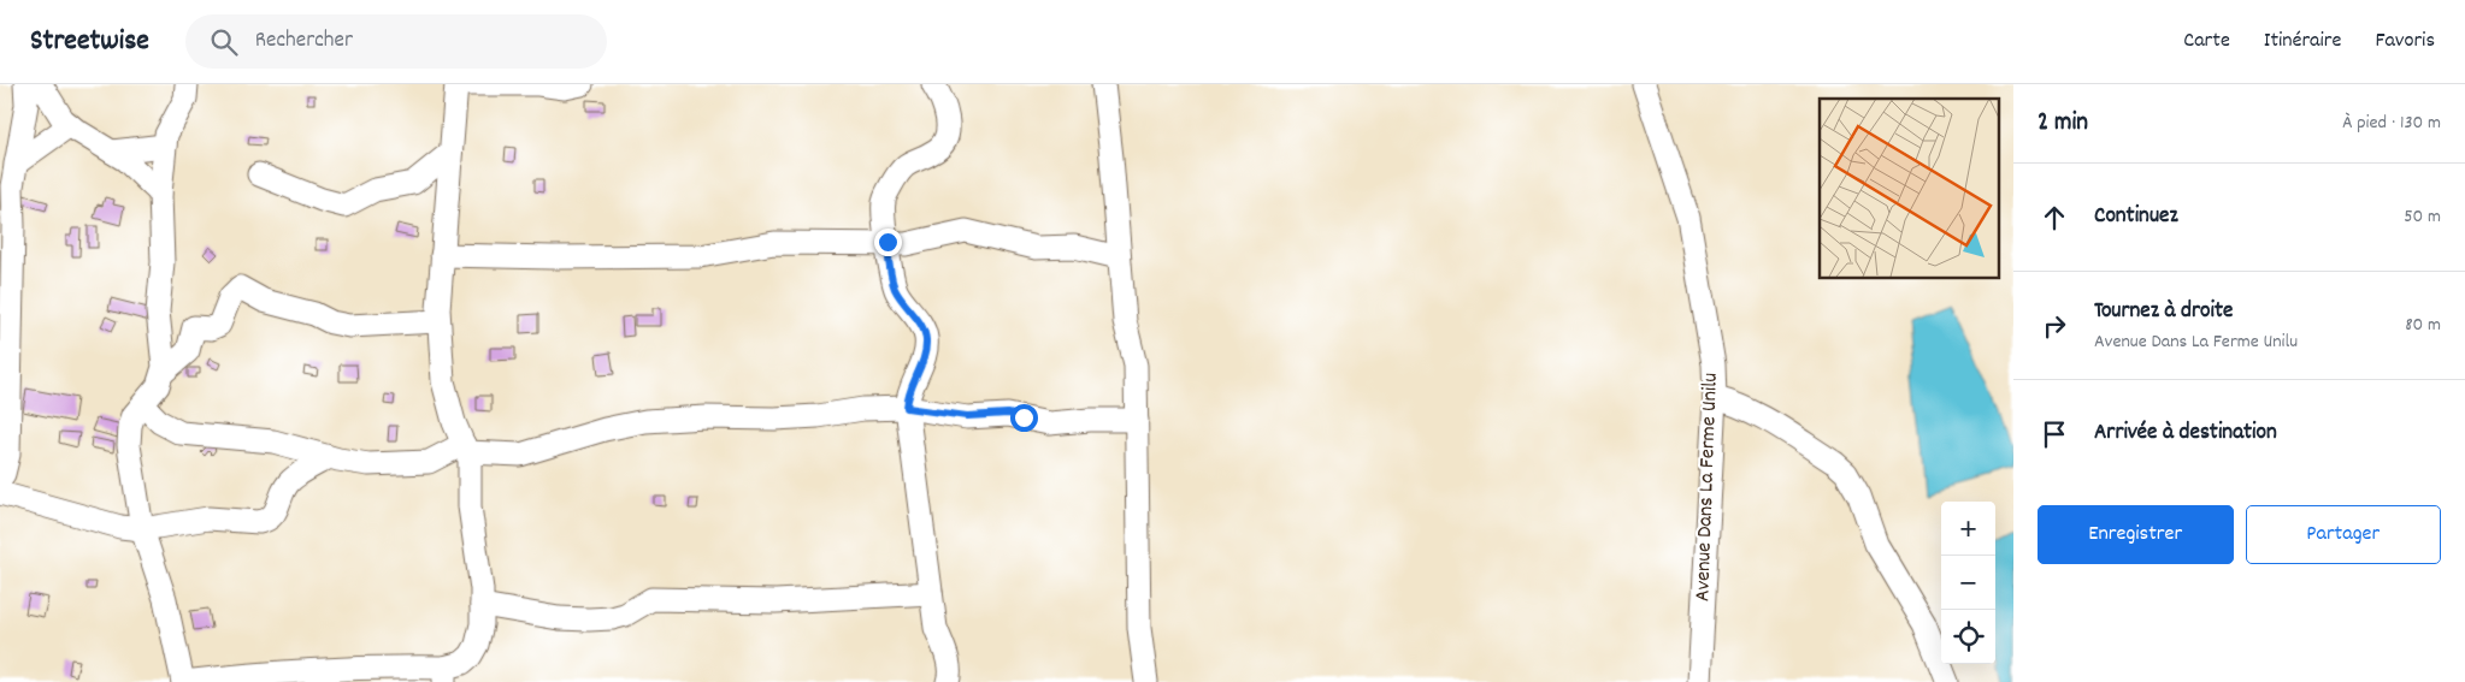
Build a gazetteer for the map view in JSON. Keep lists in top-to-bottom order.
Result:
{
  "streets": {
    "street": ["Avenue Dans La Ferme Unilu"]
  },
  "page": {
    "header": "Streetwise",
    "search": "Rechercher",
    "nav": ["Carte", "Itinéraire", "Favoris"],
    "heading": ["2 min", "À pied · 130 m"],
    "list": [
      ["Continuez", "50 m"],
      ["Tournez à droite", "Avenue Dans La Ferme Unilu", "80 m"],
      "Arrivée à destination"
    ],
    "buttons": ["Enregistrer", "Partager"],
    "map_buttons": ["+", "−"]
  }
}
